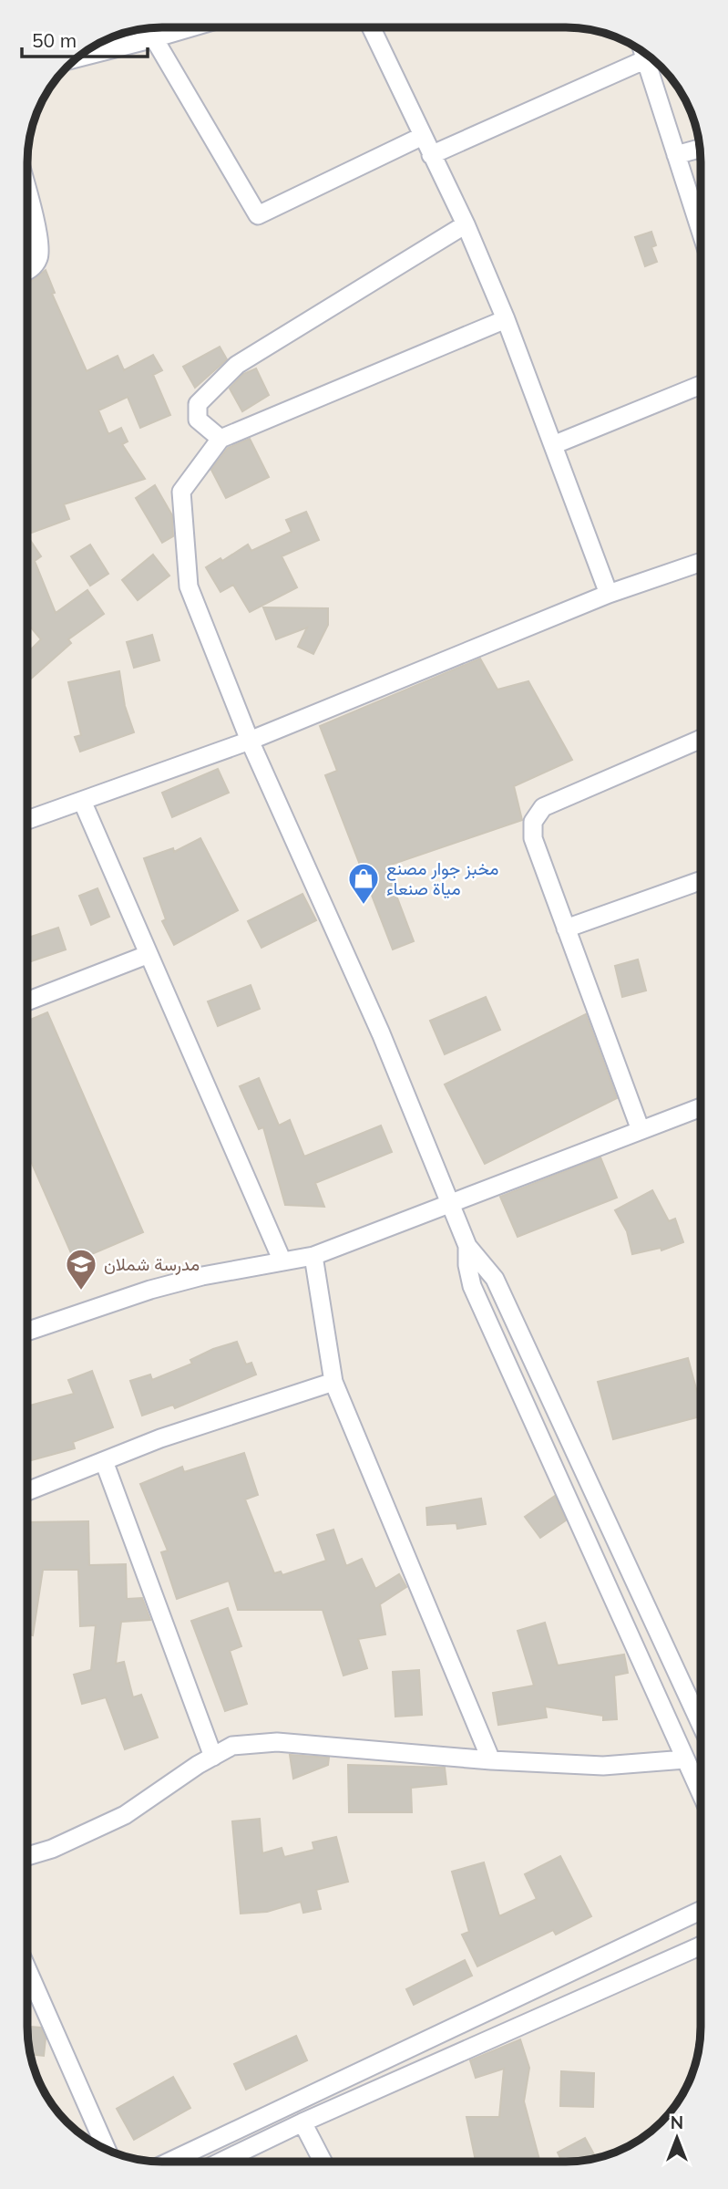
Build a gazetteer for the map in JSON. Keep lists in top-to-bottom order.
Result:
{
  "places": {
    "shop": ["مخبز جوار مصنع مياة صنعاء"],
    "school or university": ["مدرسة شملان"]
  },
  "scale_bar": "50 m",
  "north": "top"
}
